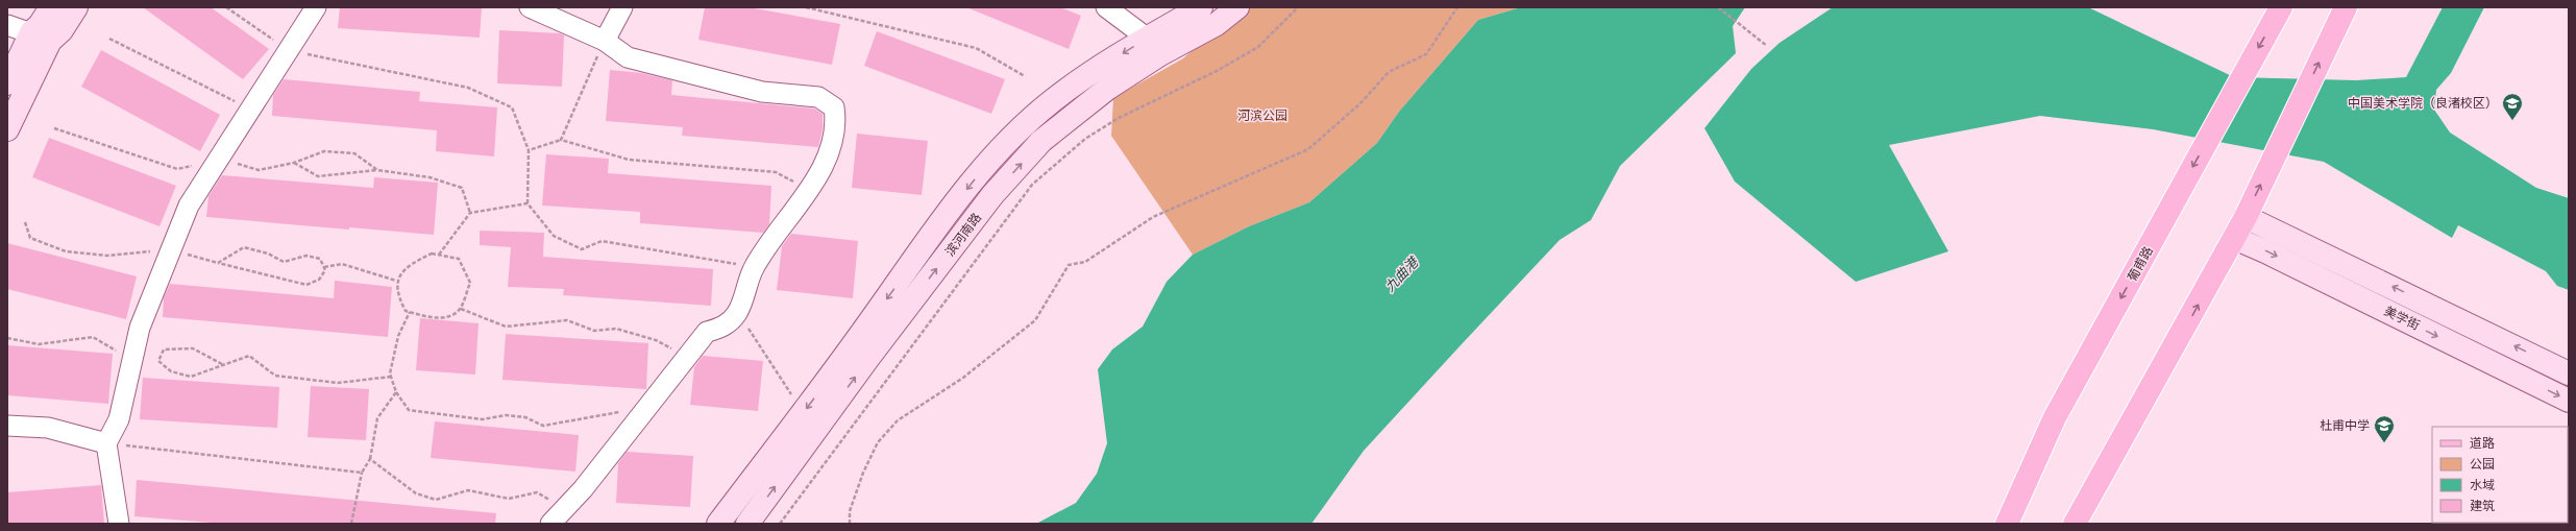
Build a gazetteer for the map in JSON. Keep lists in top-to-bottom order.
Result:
{
  "streets": {
    "main road": ["葡甫路"],
    "street": ["滨河南路", "美学街"]
  },
  "water": ["九曲港"],
  "parks": ["河滨公园"],
  "places": {
    "school or university": ["中国美术学院（良渚校区）", "杜甫中学"]
  },
  "legend": [
    "道路",
    "公园",
    "水域",
    "建筑"
  ]
}
